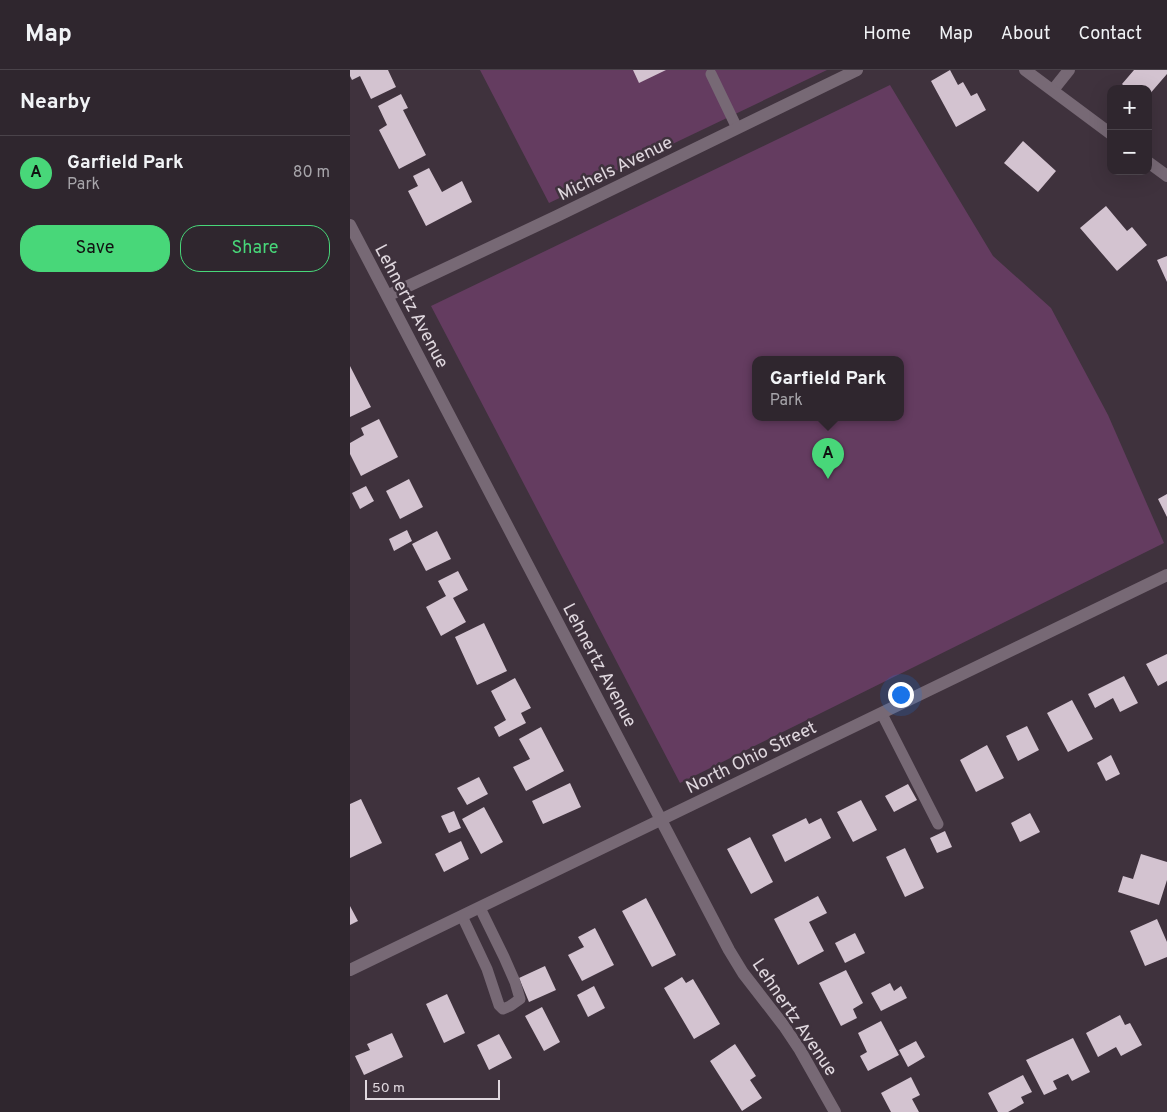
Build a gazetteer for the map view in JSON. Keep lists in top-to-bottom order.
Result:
{
  "streets": {
    "street": ["Michels Avenue", "Lehnertz Avenue", "North Ohio Street"]
  },
  "crossings": [
    ["Michels Avenue", "Lehnertz Avenue"],
    ["Lehnertz Avenue", "North Ohio Street"]
  ],
  "scale_bar": "50 m",
  "page": {
    "header": "Map",
    "nav": [
      "Home",
      "Map",
      "About",
      "Contact"
    ],
    "heading": "Nearby",
    "map_buttons": ["+", "−"],
    "list": [
      {
        "mark": "A",
        "name": "Garfield Park",
        "note": "Park",
        "value": "80 m"
      }
    ],
    "buttons": ["Save", "Share"],
    "popup": ["Garfield Park", "Park"],
    "pins": "A",
    "scale": "50 m"
  }
}
